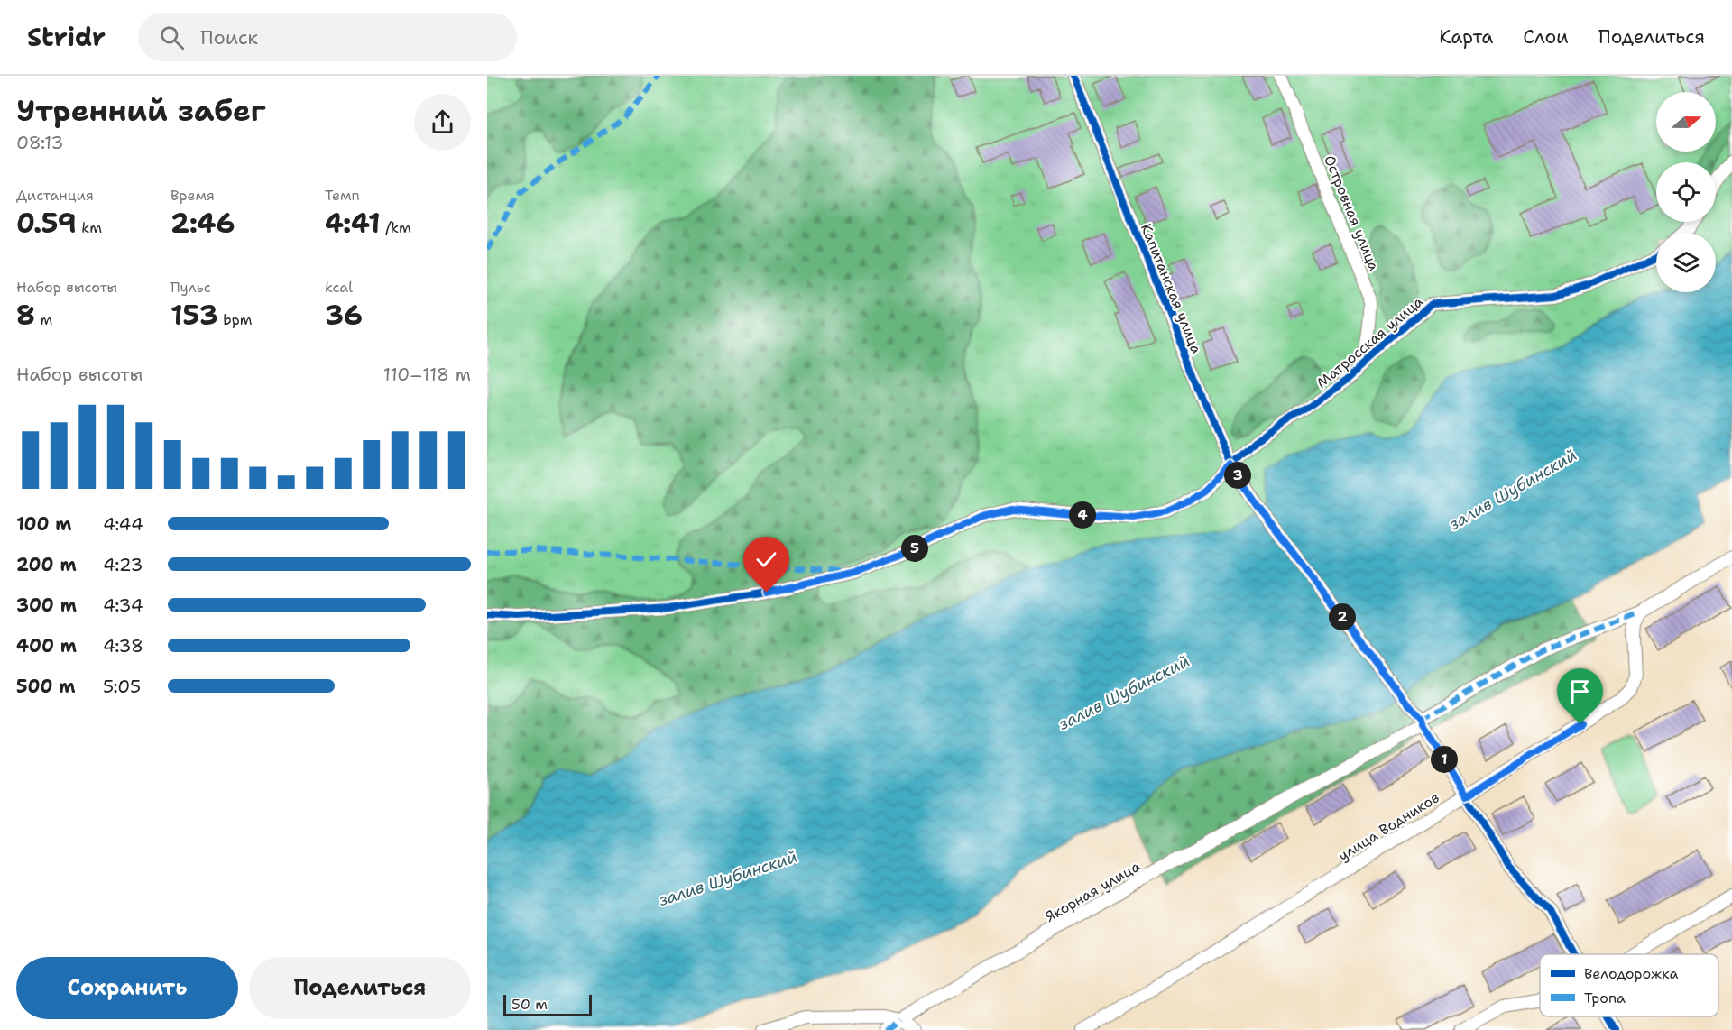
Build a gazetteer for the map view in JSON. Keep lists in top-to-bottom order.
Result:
{
  "streets": {
    "street": [
      "Островная улица",
      "Капитанская улица",
      "Матросская улица",
      "улица Водников",
      "Якорная улица"
    ]
  },
  "crossings": [
    ["Островная улица", "Матросская улица"],
    ["Капитанская улица", "Матросская улица"],
    ["Капитанская улица", "улица Водников"],
    ["Капитанская улица", "Якорная улица"],
    ["улица Водников", "Якорная улица"]
  ],
  "water": ["залив Шубинский"],
  "legend": ["Велодорожка", "Тропа"],
  "scale_bar": "50 m",
  "north": "right",
  "page": {
    "header": "Stridr",
    "search": "Поиск",
    "nav": ["Карта", "Слои", "Поделиться"],
    "heading": ["Утренний забег", "08:13"],
    "stats": [
      ["Дистанция", "0.59 km"],
      ["Время", "2:46"],
      ["Темп", "4:41 /km"],
      ["Набор высоты", "8 m"],
      ["Пульс", "153 bpm"],
      ["kcal", "36"]
    ],
    "chart": ["Набор высоты", "110–118 m"],
    "pins": [
      "3",
      "4",
      "5",
      "2",
      "1"
    ],
    "list": [
      {
        "name": "100 m",
        "note": "4:44"
      },
      {
        "name": "200 m",
        "note": "4:23"
      },
      {
        "name": "300 m",
        "note": "4:34"
      },
      {
        "name": "400 m",
        "note": "4:38"
      },
      {
        "name": "500 m",
        "note": "5:05"
      }
    ],
    "buttons": ["Сохранить", "Поделиться"],
    "scale": "50 m"
  }
}
